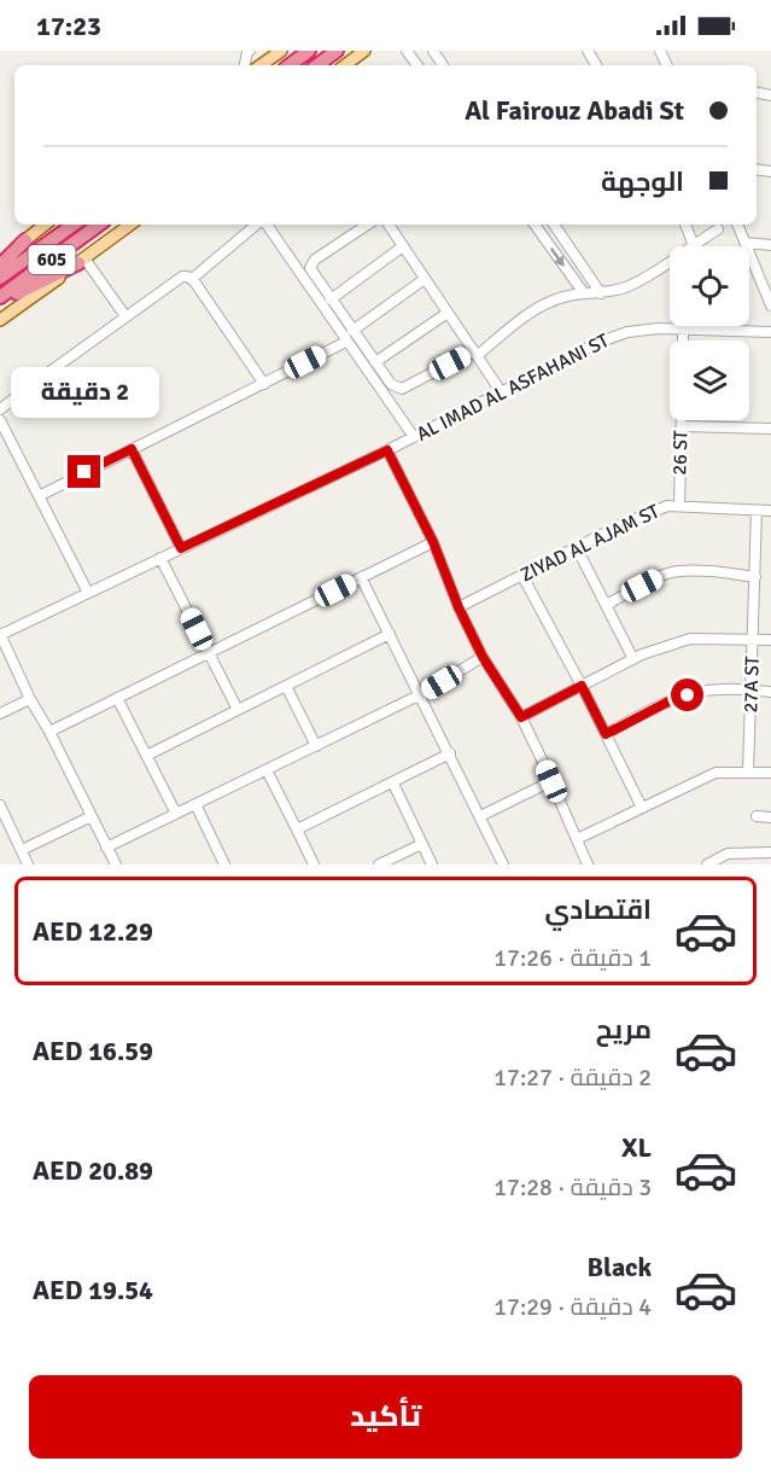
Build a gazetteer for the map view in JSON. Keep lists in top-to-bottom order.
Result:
{
  "streets": {
    "highway": ["605"],
    "street": [
      "AL IMAD AL ASFAHANI ST",
      "26 ST",
      "ZIYAD AL AJAM ST",
      "27A ST"
    ]
  },
  "crossings": [
    ["AL IMAD AL ASFAHANI ST", "26 ST"],
    ["26 ST", "ZIYAD AL AJAM ST"],
    ["ZIYAD AL AJAM ST", "27A ST"]
  ],
  "page": {
    "status": "17:23",
    "banner": ["Al Fairouz Abadi St", "الوجهة"],
    "bubble": "2 دقيقة",
    "list": [
      {
        "name": "اقتصادي",
        "note": "1 دقيقة · 17:26",
        "value": "AED 12.29"
      },
      {
        "name": "مريح",
        "note": "2 دقيقة · 17:27",
        "value": "AED 16.59"
      },
      {
        "name": "XL",
        "note": "3 دقيقة · 17:28",
        "value": "AED 20.89"
      },
      {
        "name": "Black",
        "note": "4 دقيقة · 17:29",
        "value": "AED 19.54"
      }
    ],
    "buttons": "تأكيد"
  }
}
